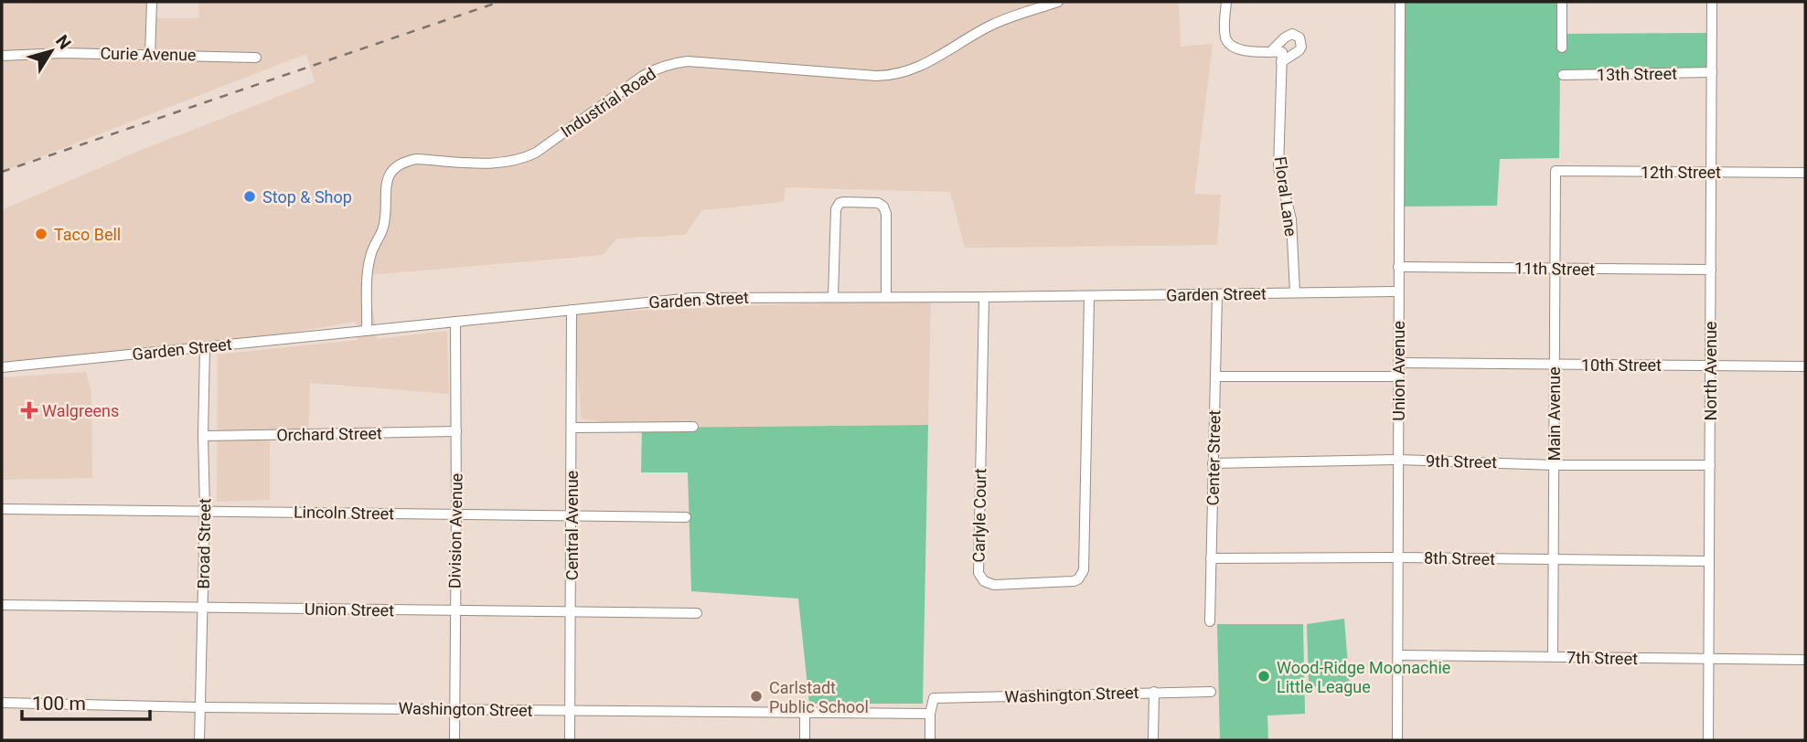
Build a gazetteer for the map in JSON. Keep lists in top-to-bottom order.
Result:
{
  "streets": {
    "street": [
      "Curie Avenue",
      "13th Street",
      "Industrial Road",
      "12th Street",
      "Floral Lane",
      "11th Street",
      "Garden Street",
      "10th Street",
      "Union Avenue",
      "North Avenue",
      "Main Avenue",
      "Orchard Street",
      "Center Street",
      "9th Street",
      "Lincoln Street",
      "Carlyle Court",
      "Central Avenue",
      "Division Avenue",
      "Broad Street",
      "8th Street",
      "Union Street",
      "7th Street",
      "Washington Street"
    ]
  },
  "crossings": [
    ["13th Street", "North Avenue"],
    ["Industrial Road", "Garden Street"],
    ["12th Street", "North Avenue"],
    ["12th Street", "Main Avenue"],
    ["Floral Lane", "Garden Street"],
    ["11th Street", "Union Avenue"],
    ["11th Street", "North Avenue"],
    ["11th Street", "Main Avenue"],
    ["Garden Street", "Union Avenue"],
    ["Garden Street", "Center Street"],
    ["Garden Street", "Carlyle Court"],
    ["Garden Street", "Central Avenue"],
    ["Garden Street", "Division Avenue"],
    ["Garden Street", "Broad Street"],
    ["10th Street", "Union Avenue"],
    ["10th Street", "North Avenue"],
    ["10th Street", "Main Avenue"],
    ["Union Avenue", "9th Street"],
    ["Union Avenue", "8th Street"],
    ["Union Avenue", "7th Street"],
    ["North Avenue", "9th Street"],
    ["North Avenue", "8th Street"],
    ["North Avenue", "7th Street"],
    ["Main Avenue", "9th Street"],
    ["Main Avenue", "8th Street"],
    ["Main Avenue", "7th Street"],
    ["Orchard Street", "Division Avenue"],
    ["Orchard Street", "Broad Street"],
    ["Center Street", "9th Street"],
    ["Center Street", "8th Street"],
    ["Lincoln Street", "Central Avenue"],
    ["Lincoln Street", "Division Avenue"],
    ["Lincoln Street", "Broad Street"],
    ["Central Avenue", "Union Street"],
    ["Central Avenue", "Washington Street"],
    ["Division Avenue", "Union Street"],
    ["Division Avenue", "Washington Street"],
    ["Broad Street", "Union Street"],
    ["Broad Street", "Washington Street"]
  ],
  "places": {
    "other": [
      "Stop & Shop",
      "Taco Bell",
      "Wood-Ridge Moonachie Little League",
      "Carlstadt Public School"
    ],
    "health": ["Walgreens"]
  },
  "scale_bar": "100 m",
  "north": "top right"
}
